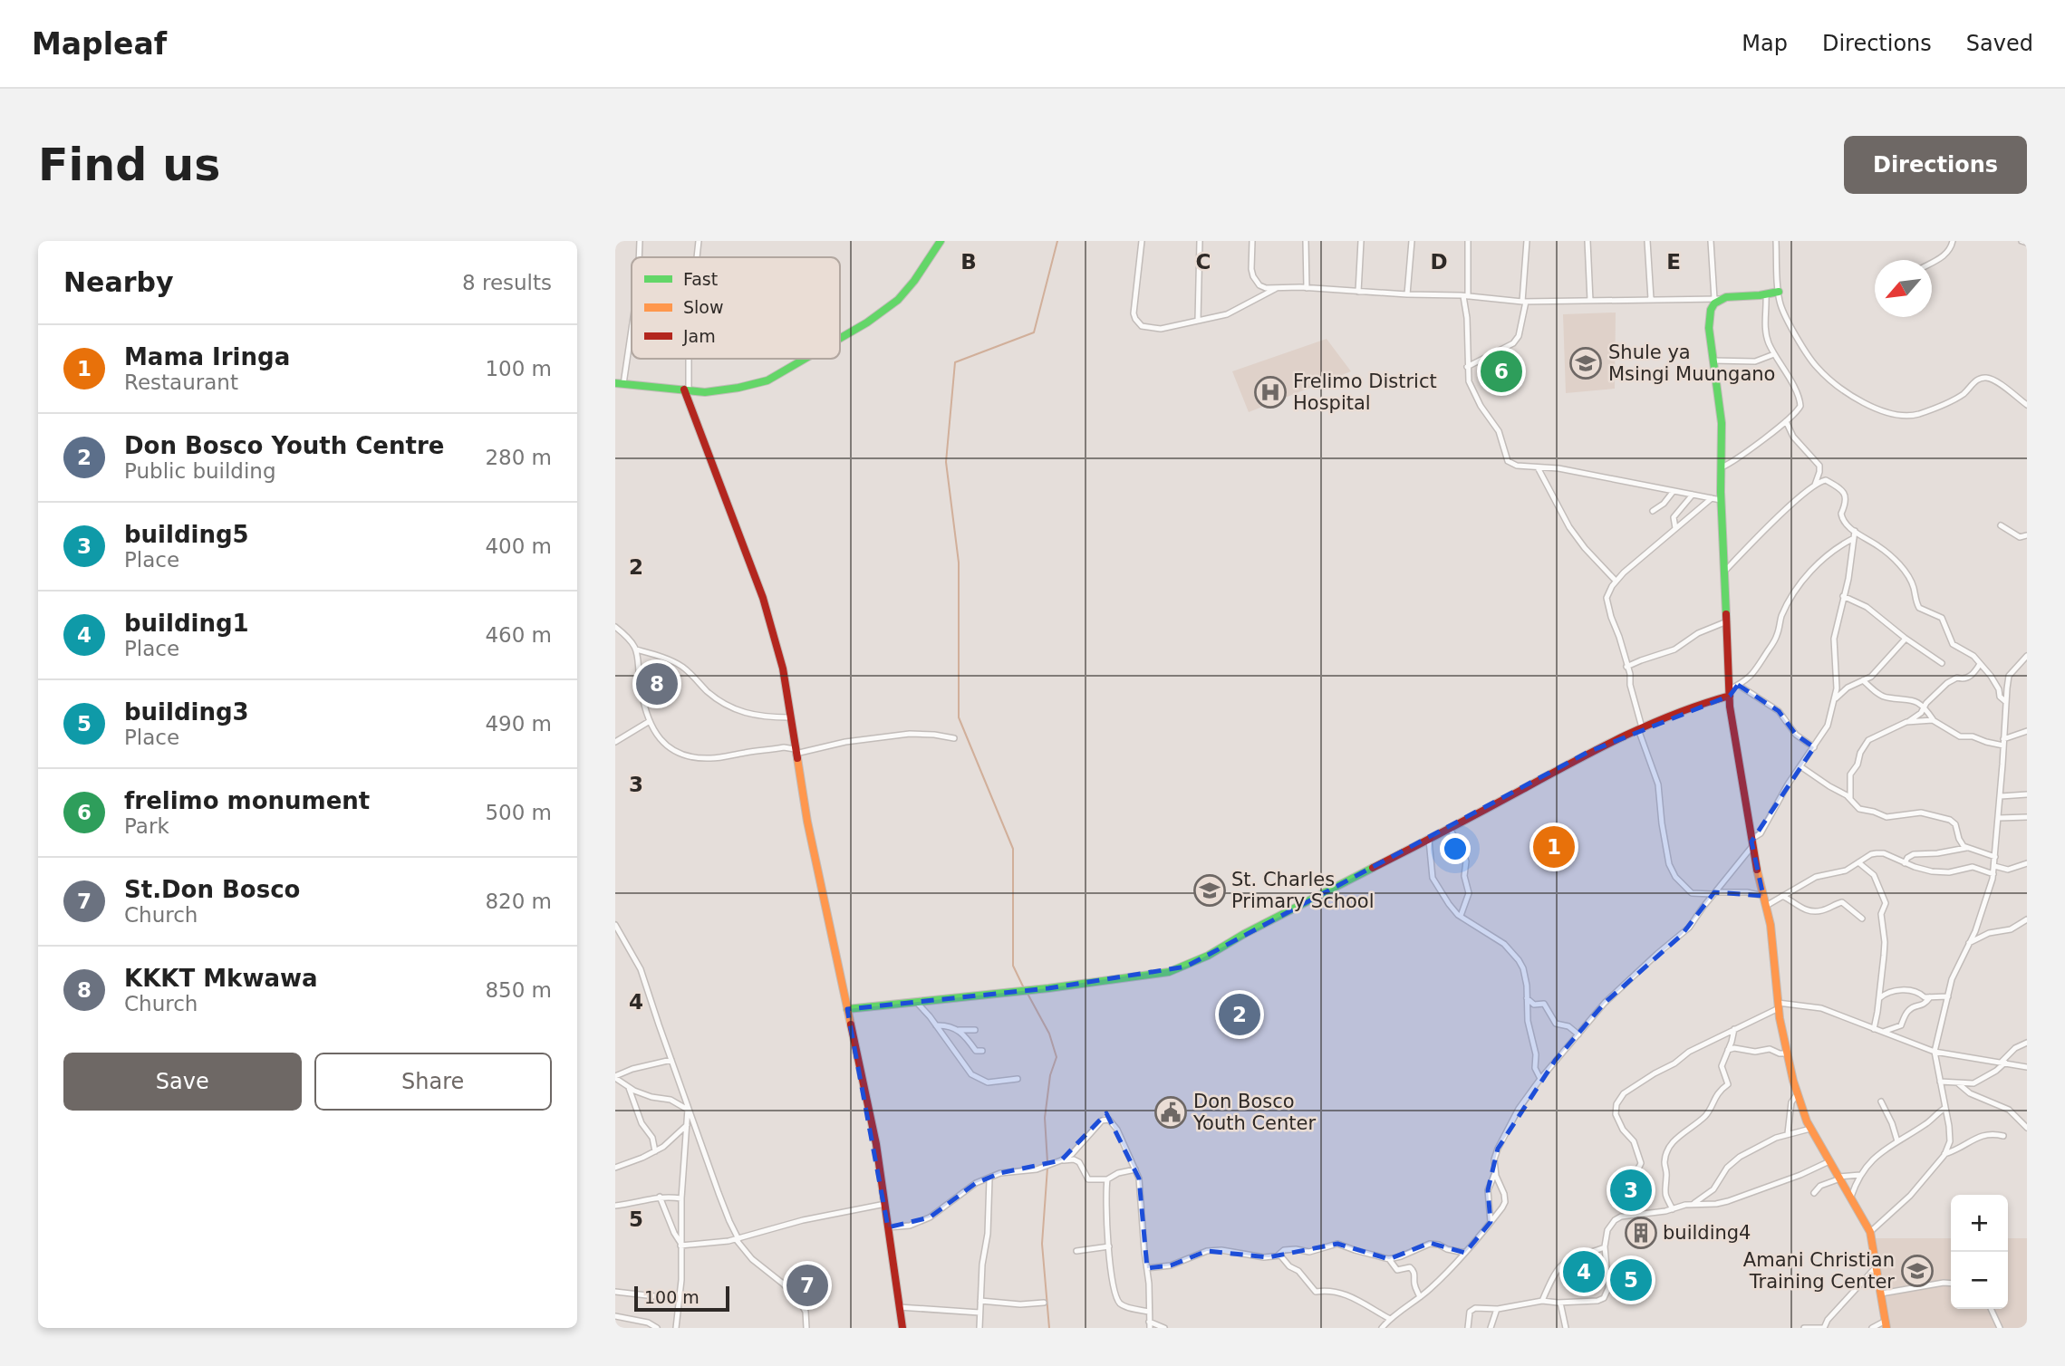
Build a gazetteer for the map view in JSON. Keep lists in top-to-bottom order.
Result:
{
  "places": {
    "school or university": ["Shule ya Msingi Muungano", "St. Charles Primary School", "Amani Christian Training Center"],
    "hospital": ["Frelimo District Hospital"],
    "public building": ["Don Bosco Youth Center"],
    "building": ["building4"]
  },
  "legend": ["Fast", "Slow", "Jam"],
  "scale_bar": "100 m",
  "north": "bottom left",
  "page": {
    "header": "Mapleaf",
    "nav": ["Map", "Directions", "Saved"],
    "buttons": [
      "Directions",
      ["Save", "Share"]
    ],
    "title": "Find us",
    "heading": ["Nearby", "8 results"],
    "list": [
      {
        "mark": "1",
        "name": "Mama Iringa",
        "note": "Restaurant",
        "value": "100 m"
      },
      {
        "mark": "2",
        "name": "Don Bosco Youth Centre",
        "note": "Public building",
        "value": "280 m"
      },
      {
        "mark": "3",
        "name": "building5",
        "note": "Place",
        "value": "400 m"
      },
      {
        "mark": "4",
        "name": "building1",
        "note": "Place",
        "value": "460 m"
      },
      {
        "mark": "5",
        "name": "building3",
        "note": "Place",
        "value": "490 m"
      },
      {
        "mark": "6",
        "name": "frelimo monument",
        "note": "Park",
        "value": "500 m"
      },
      {
        "mark": "7",
        "name": "St.Don Bosco",
        "note": "Church",
        "value": "820 m"
      },
      {
        "mark": "8",
        "name": "KKKT Mkwawa",
        "note": "Church",
        "value": "850 m"
      }
    ],
    "pins": [
      "6",
      "8",
      "1",
      "2",
      "3",
      "4",
      "5",
      "7"
    ],
    "map_buttons": ["+", "−"],
    "scale": "100 m"
  },
  "grid": {
    "columns": [
      "B",
      "C",
      "D",
      "E"
    ],
    "rows": [
      "2",
      "3",
      "4",
      "5"
    ]
  }
}
